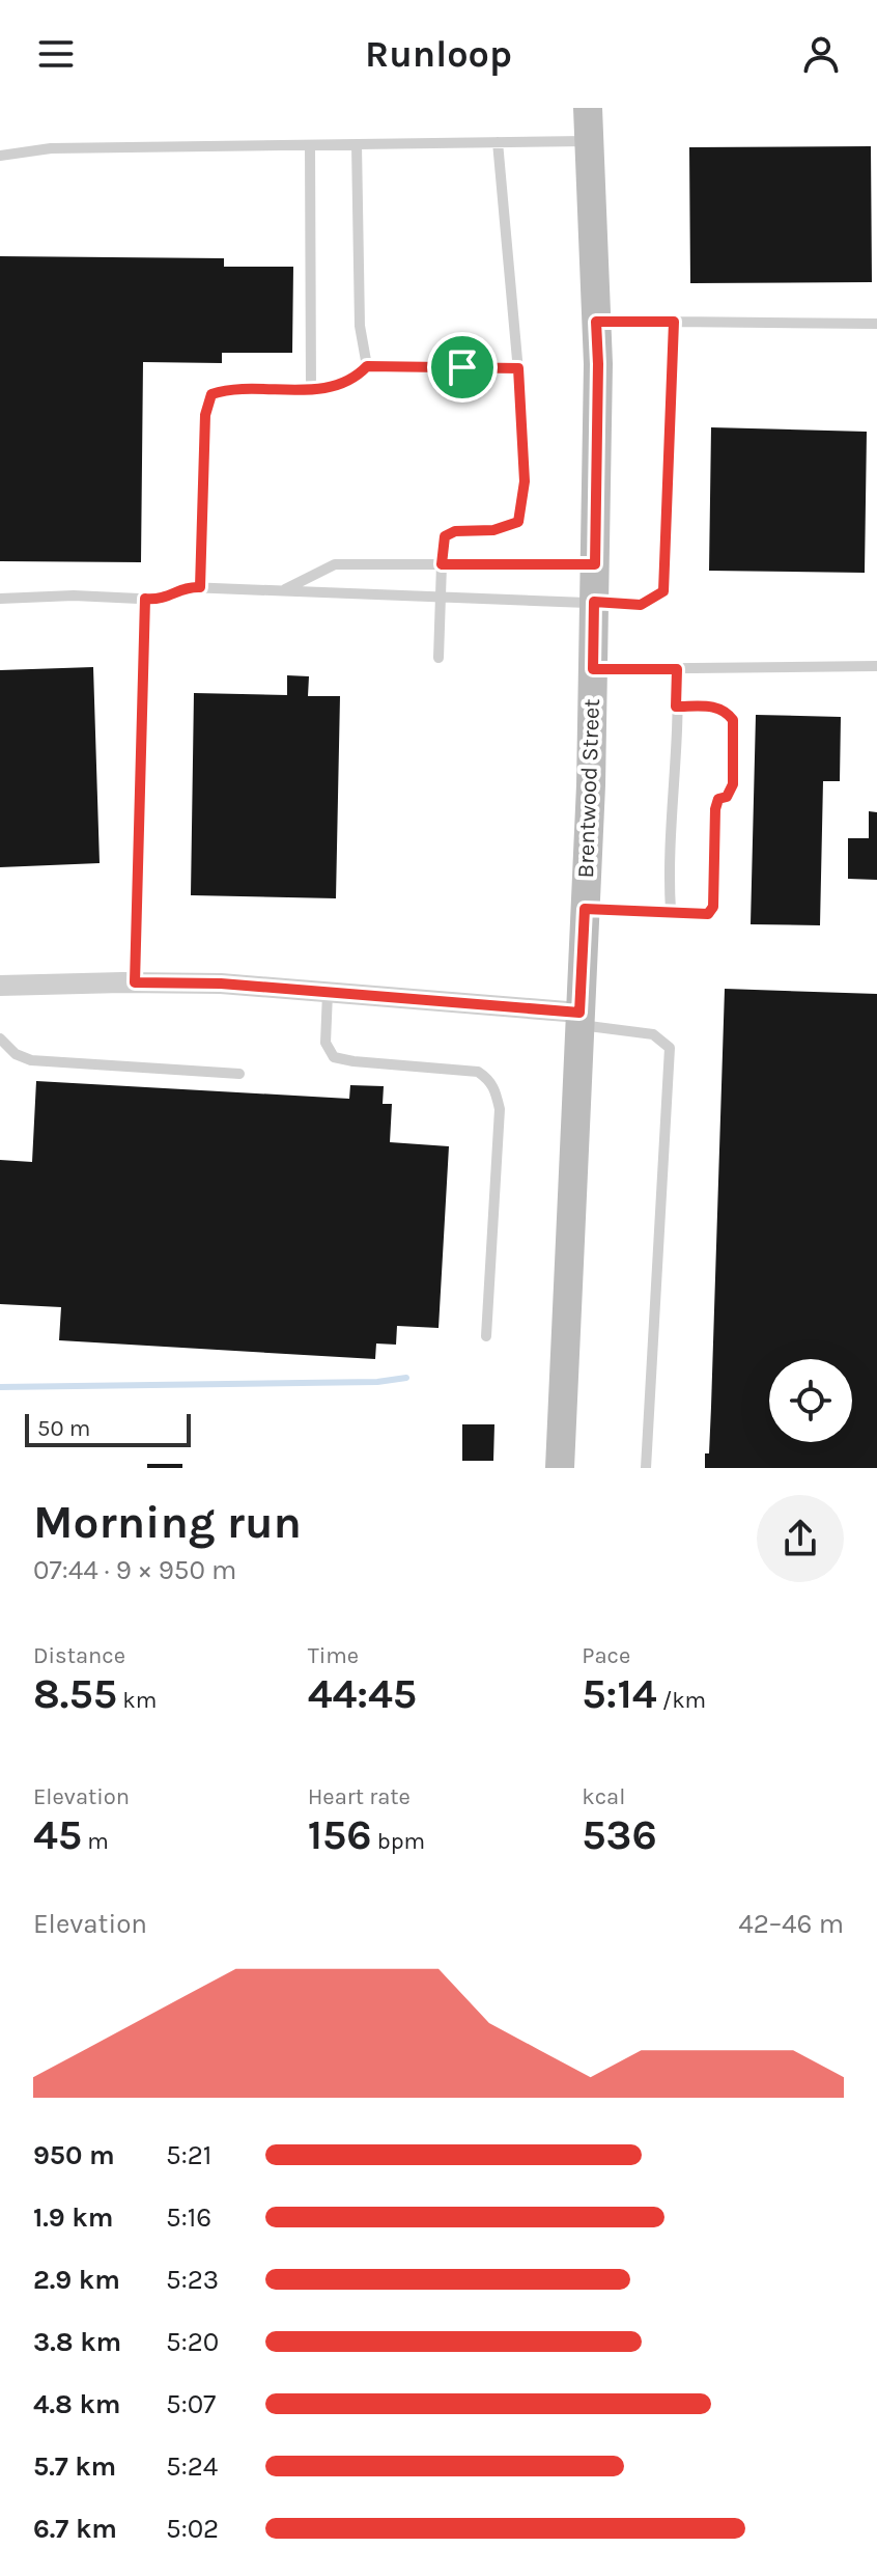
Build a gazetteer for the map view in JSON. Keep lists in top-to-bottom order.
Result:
{
  "streets": {
    "main road": ["Brentwood Street"]
  },
  "scale_bar": "50 m",
  "page": {
    "header": "Runloop",
    "scale": "50 m",
    "heading": ["Morning run", "07:44 · 9 × 950 m"],
    "stats": [
      ["Distance", "8.55 km"],
      ["Time", "44:45"],
      ["Pace", "5:14 /km"],
      ["Elevation", "45 m"],
      ["Heart rate", "156 bpm"],
      ["kcal", "536"]
    ],
    "chart": ["Elevation", "42–46 m"],
    "list": [
      {
        "name": "950 m",
        "note": "5:21"
      },
      {
        "name": "1.9 km",
        "note": "5:16"
      },
      {
        "name": "2.9 km",
        "note": "5:23"
      },
      {
        "name": "3.8 km",
        "note": "5:20"
      },
      {
        "name": "4.8 km",
        "note": "5:07"
      },
      {
        "name": "5.7 km",
        "note": "5:24"
      },
      {
        "name": "6.7 km",
        "note": "5:02"
      }
    ]
  }
}
